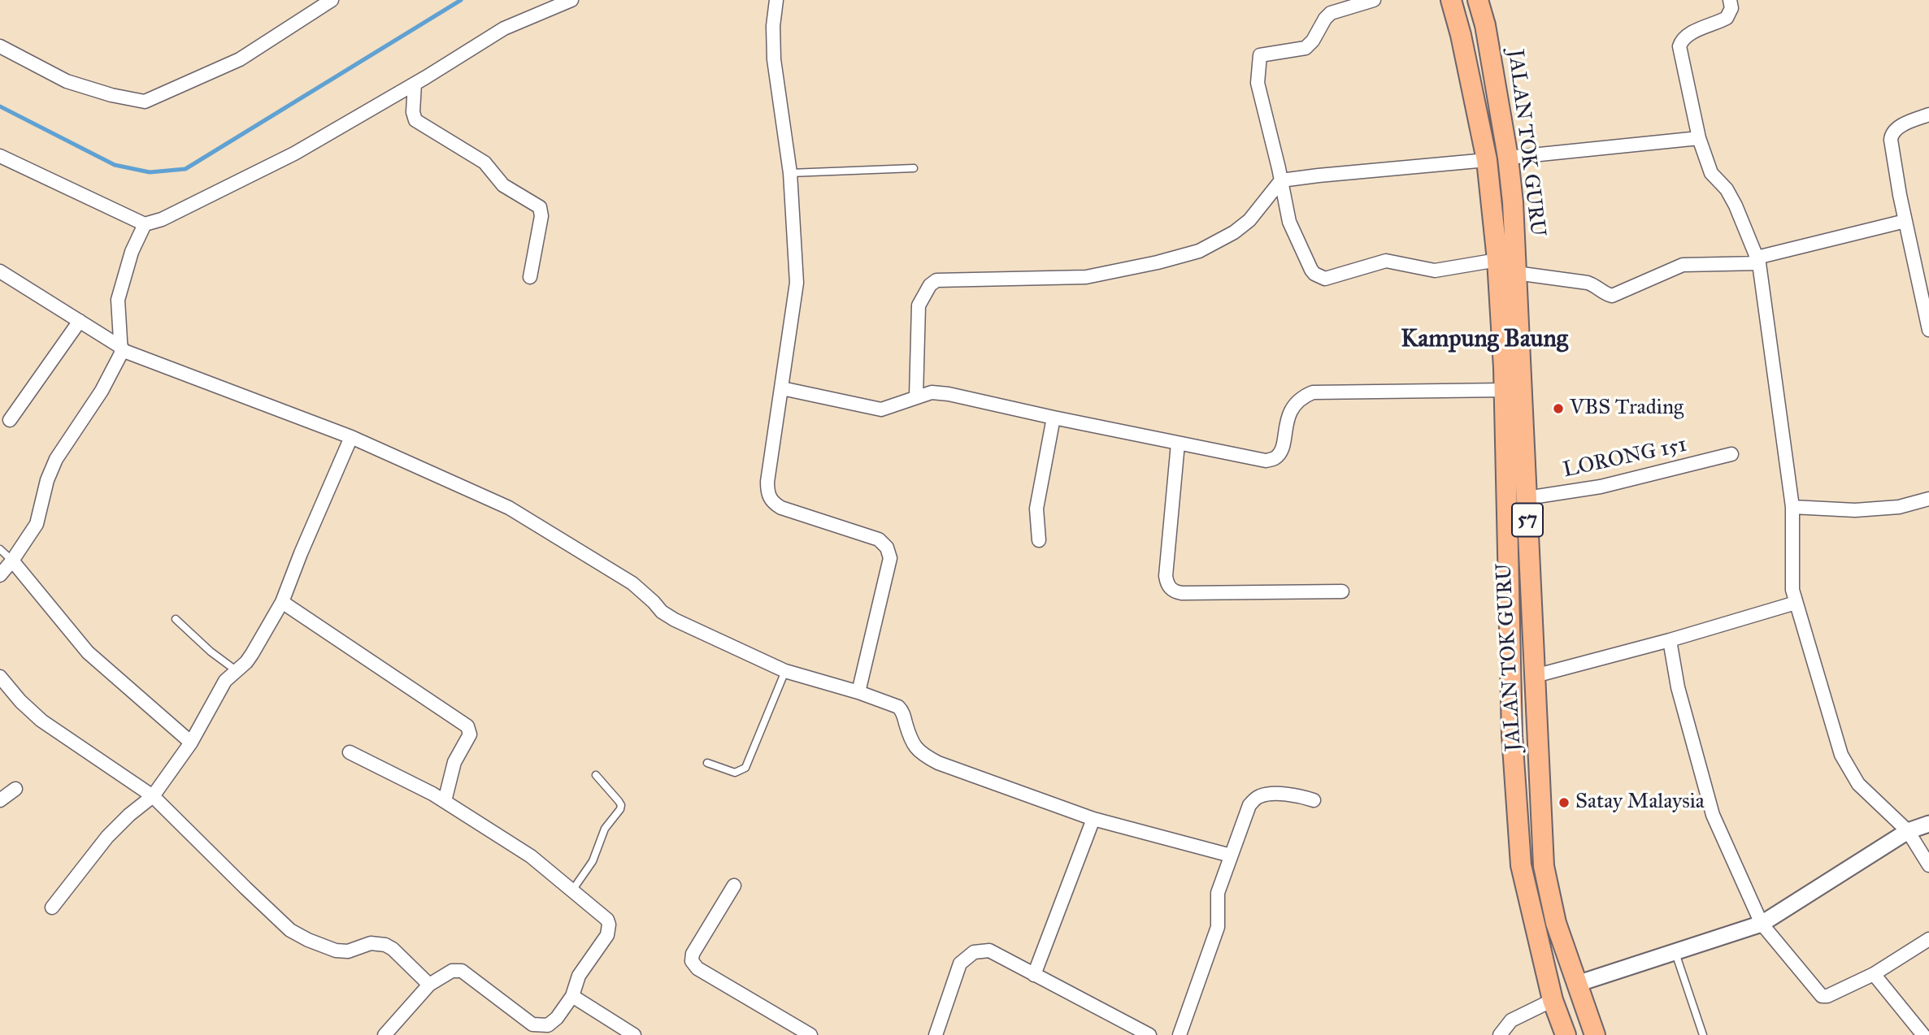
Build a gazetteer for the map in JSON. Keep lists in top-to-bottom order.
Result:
{
  "streets": {
    "main road": ["JALAN TOK GURU", "57"],
    "street": ["LORONG 151"]
  },
  "crossings": [
    ["JALAN TOK GURU", "LORONG 151"]
  ],
  "districts": ["Kampung Baung"],
  "places": ["VBS Trading", "Satay Malaysia"]
}
